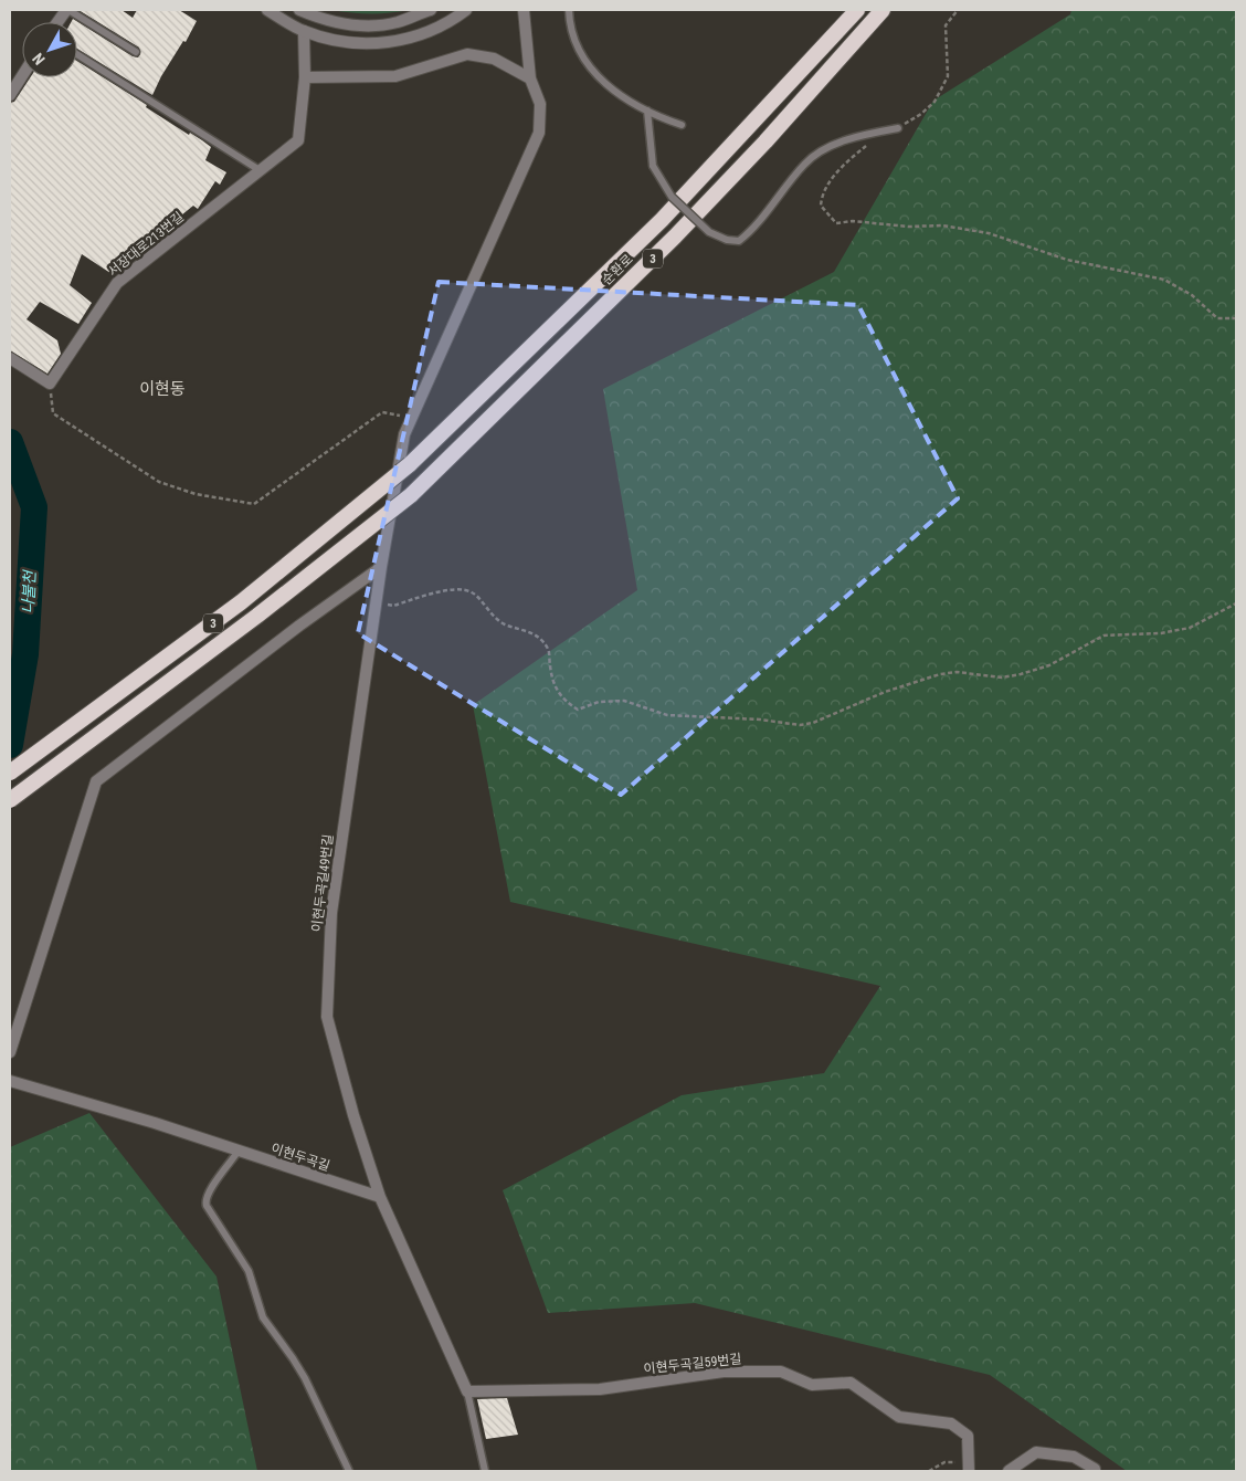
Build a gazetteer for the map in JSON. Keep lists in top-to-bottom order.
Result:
{
  "streets": {
    "highway": ["3", "순환로"],
    "street": [
      "서장대로213번길",
      "이현두곡길49번길",
      "이현두곡길",
      "이현두곡길59번길"
    ]
  },
  "crossings": [
    ["이현두곡길49번길", "이현두곡길"]
  ],
  "districts": ["이현동"],
  "water": ["나불천"],
  "north": "bottom left"
}
